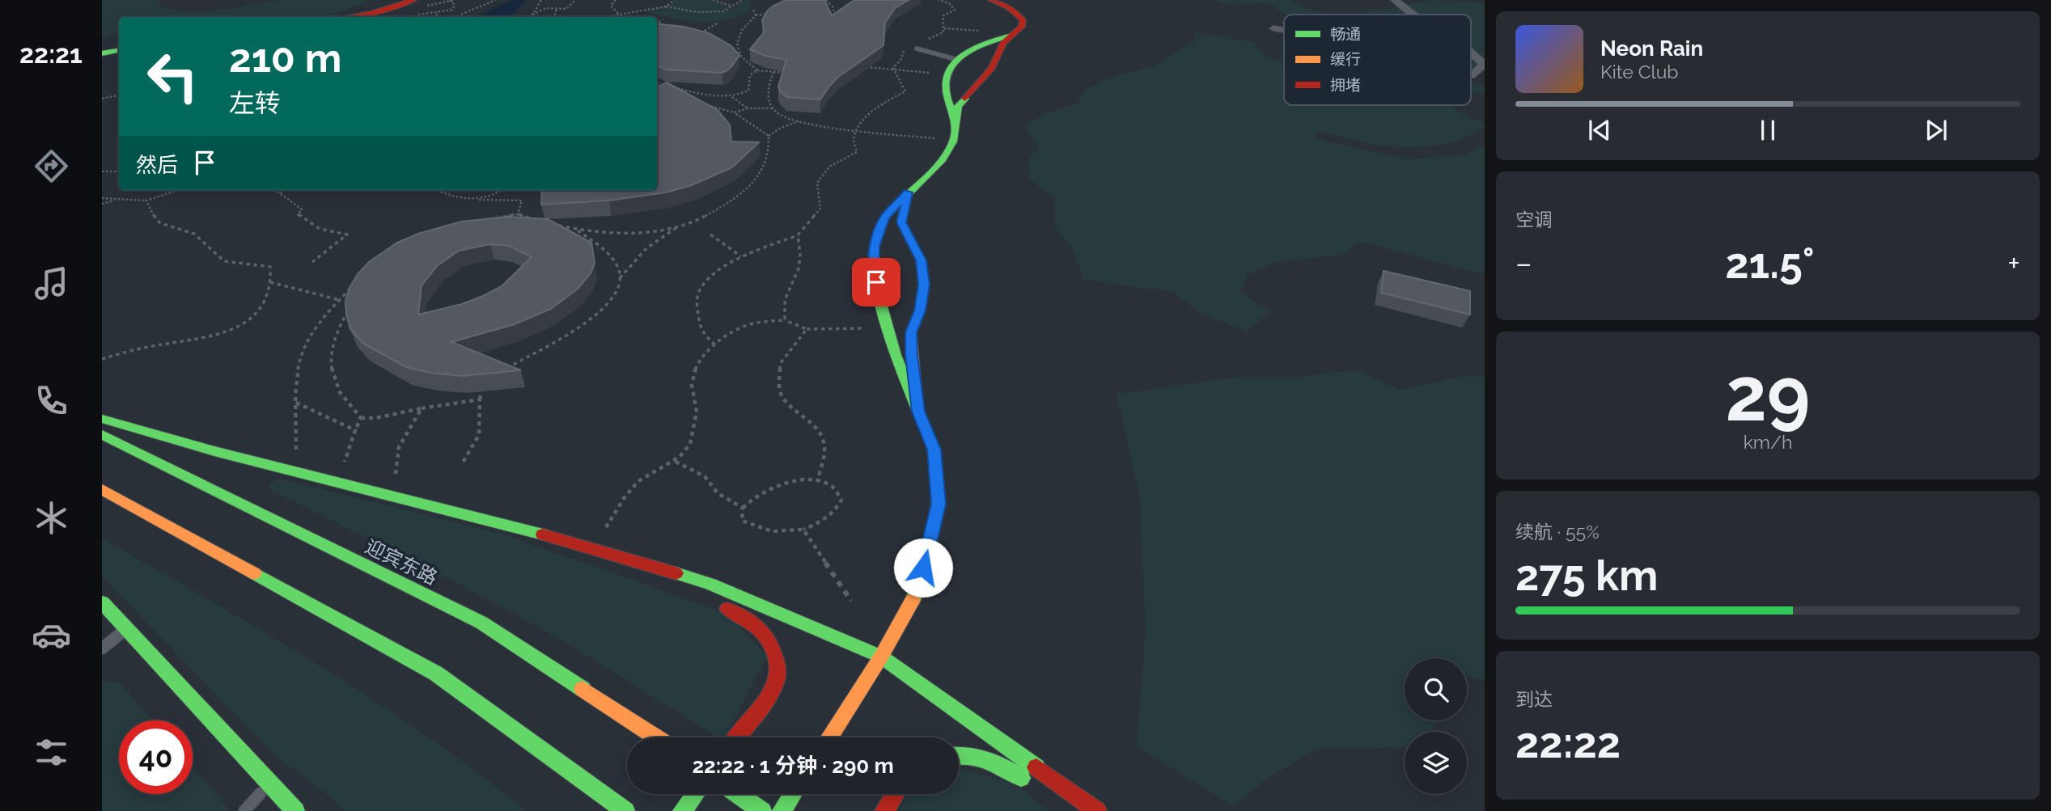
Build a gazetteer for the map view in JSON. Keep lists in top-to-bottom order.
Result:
{
  "streets": {
    "main road": ["迎宾东路"]
  },
  "legend": ["畅通", "缓行", "拥堵"],
  "page": {
    "tabs": "22:21",
    "turn": ["210 m", "左转"],
    "song": ["Neon Rain", "Kite Club"],
    "then": "然后",
    "tile": [
      "空调",
      ["29", "km/h"],
      ["续航 · 55%", "275 km"],
      ["到达", "22:22"]
    ],
    "heat": ["−", "21.5°", "+"],
    "limit": "40",
    "trip": "22:22 · 1 分钟 · 290 m"
  }
}
